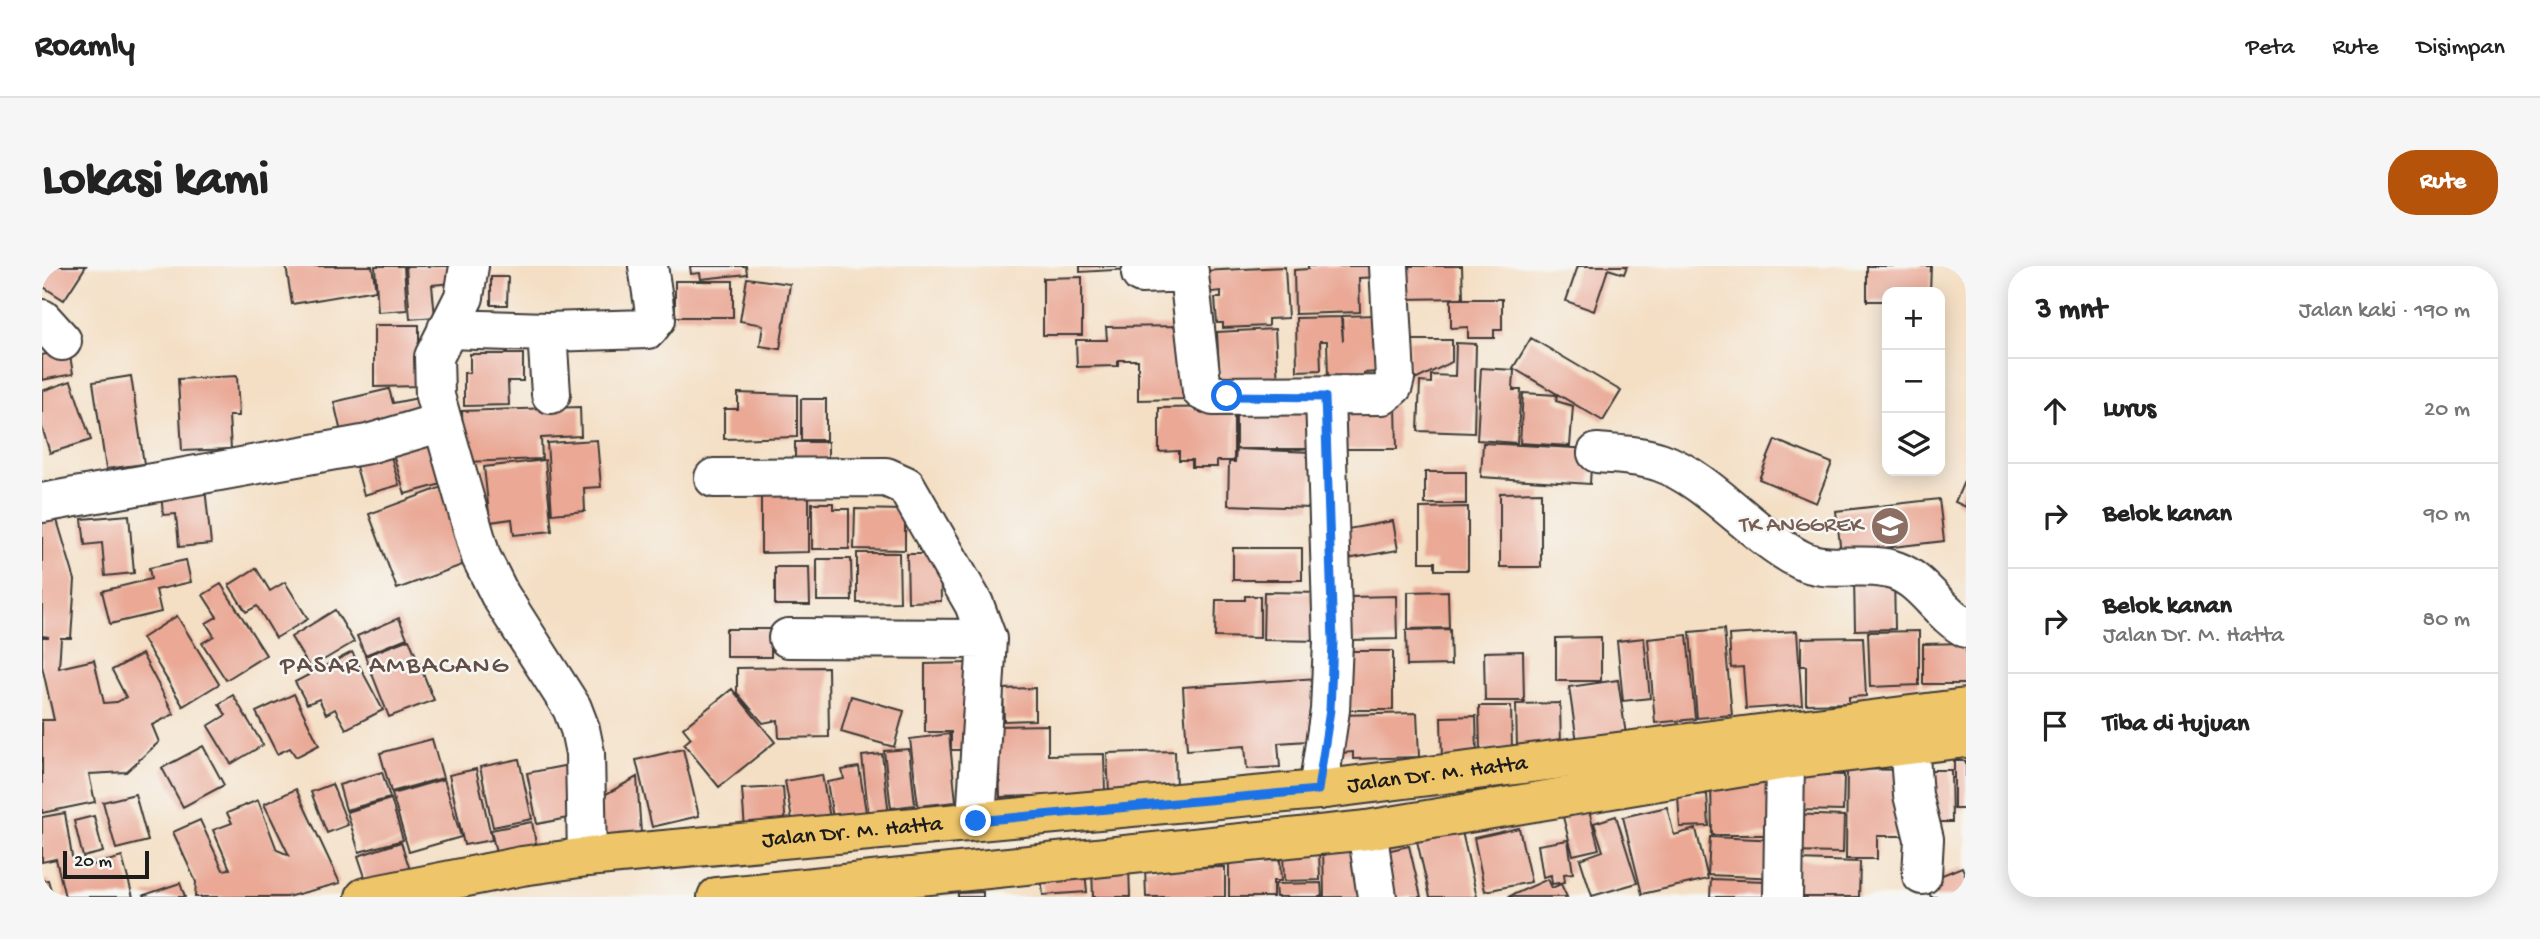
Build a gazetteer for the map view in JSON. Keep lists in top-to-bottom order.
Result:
{
  "streets": {
    "main road": ["Jalan Dr. M. Hatta"]
  },
  "districts": ["PASAR AMBACANG"],
  "places": {
    "school or university": ["TK ANGGREK"]
  },
  "scale_bar": "20 m",
  "page": {
    "header": "Roamly",
    "nav": ["Peta", "Rute", "Disimpan"],
    "buttons": "Rute",
    "title": "Lokasi kami",
    "heading": ["3 mnt", "Jalan kaki · 190 m"],
    "map_buttons": ["+", "−"],
    "list": [
      ["Lurus", "20 m"],
      ["Belok kanan", "90 m"],
      ["Belok kanan", "Jalan Dr. M. Hatta", "80 m"],
      "Tiba di tujuan"
    ],
    "scale": "20 m"
  }
}
